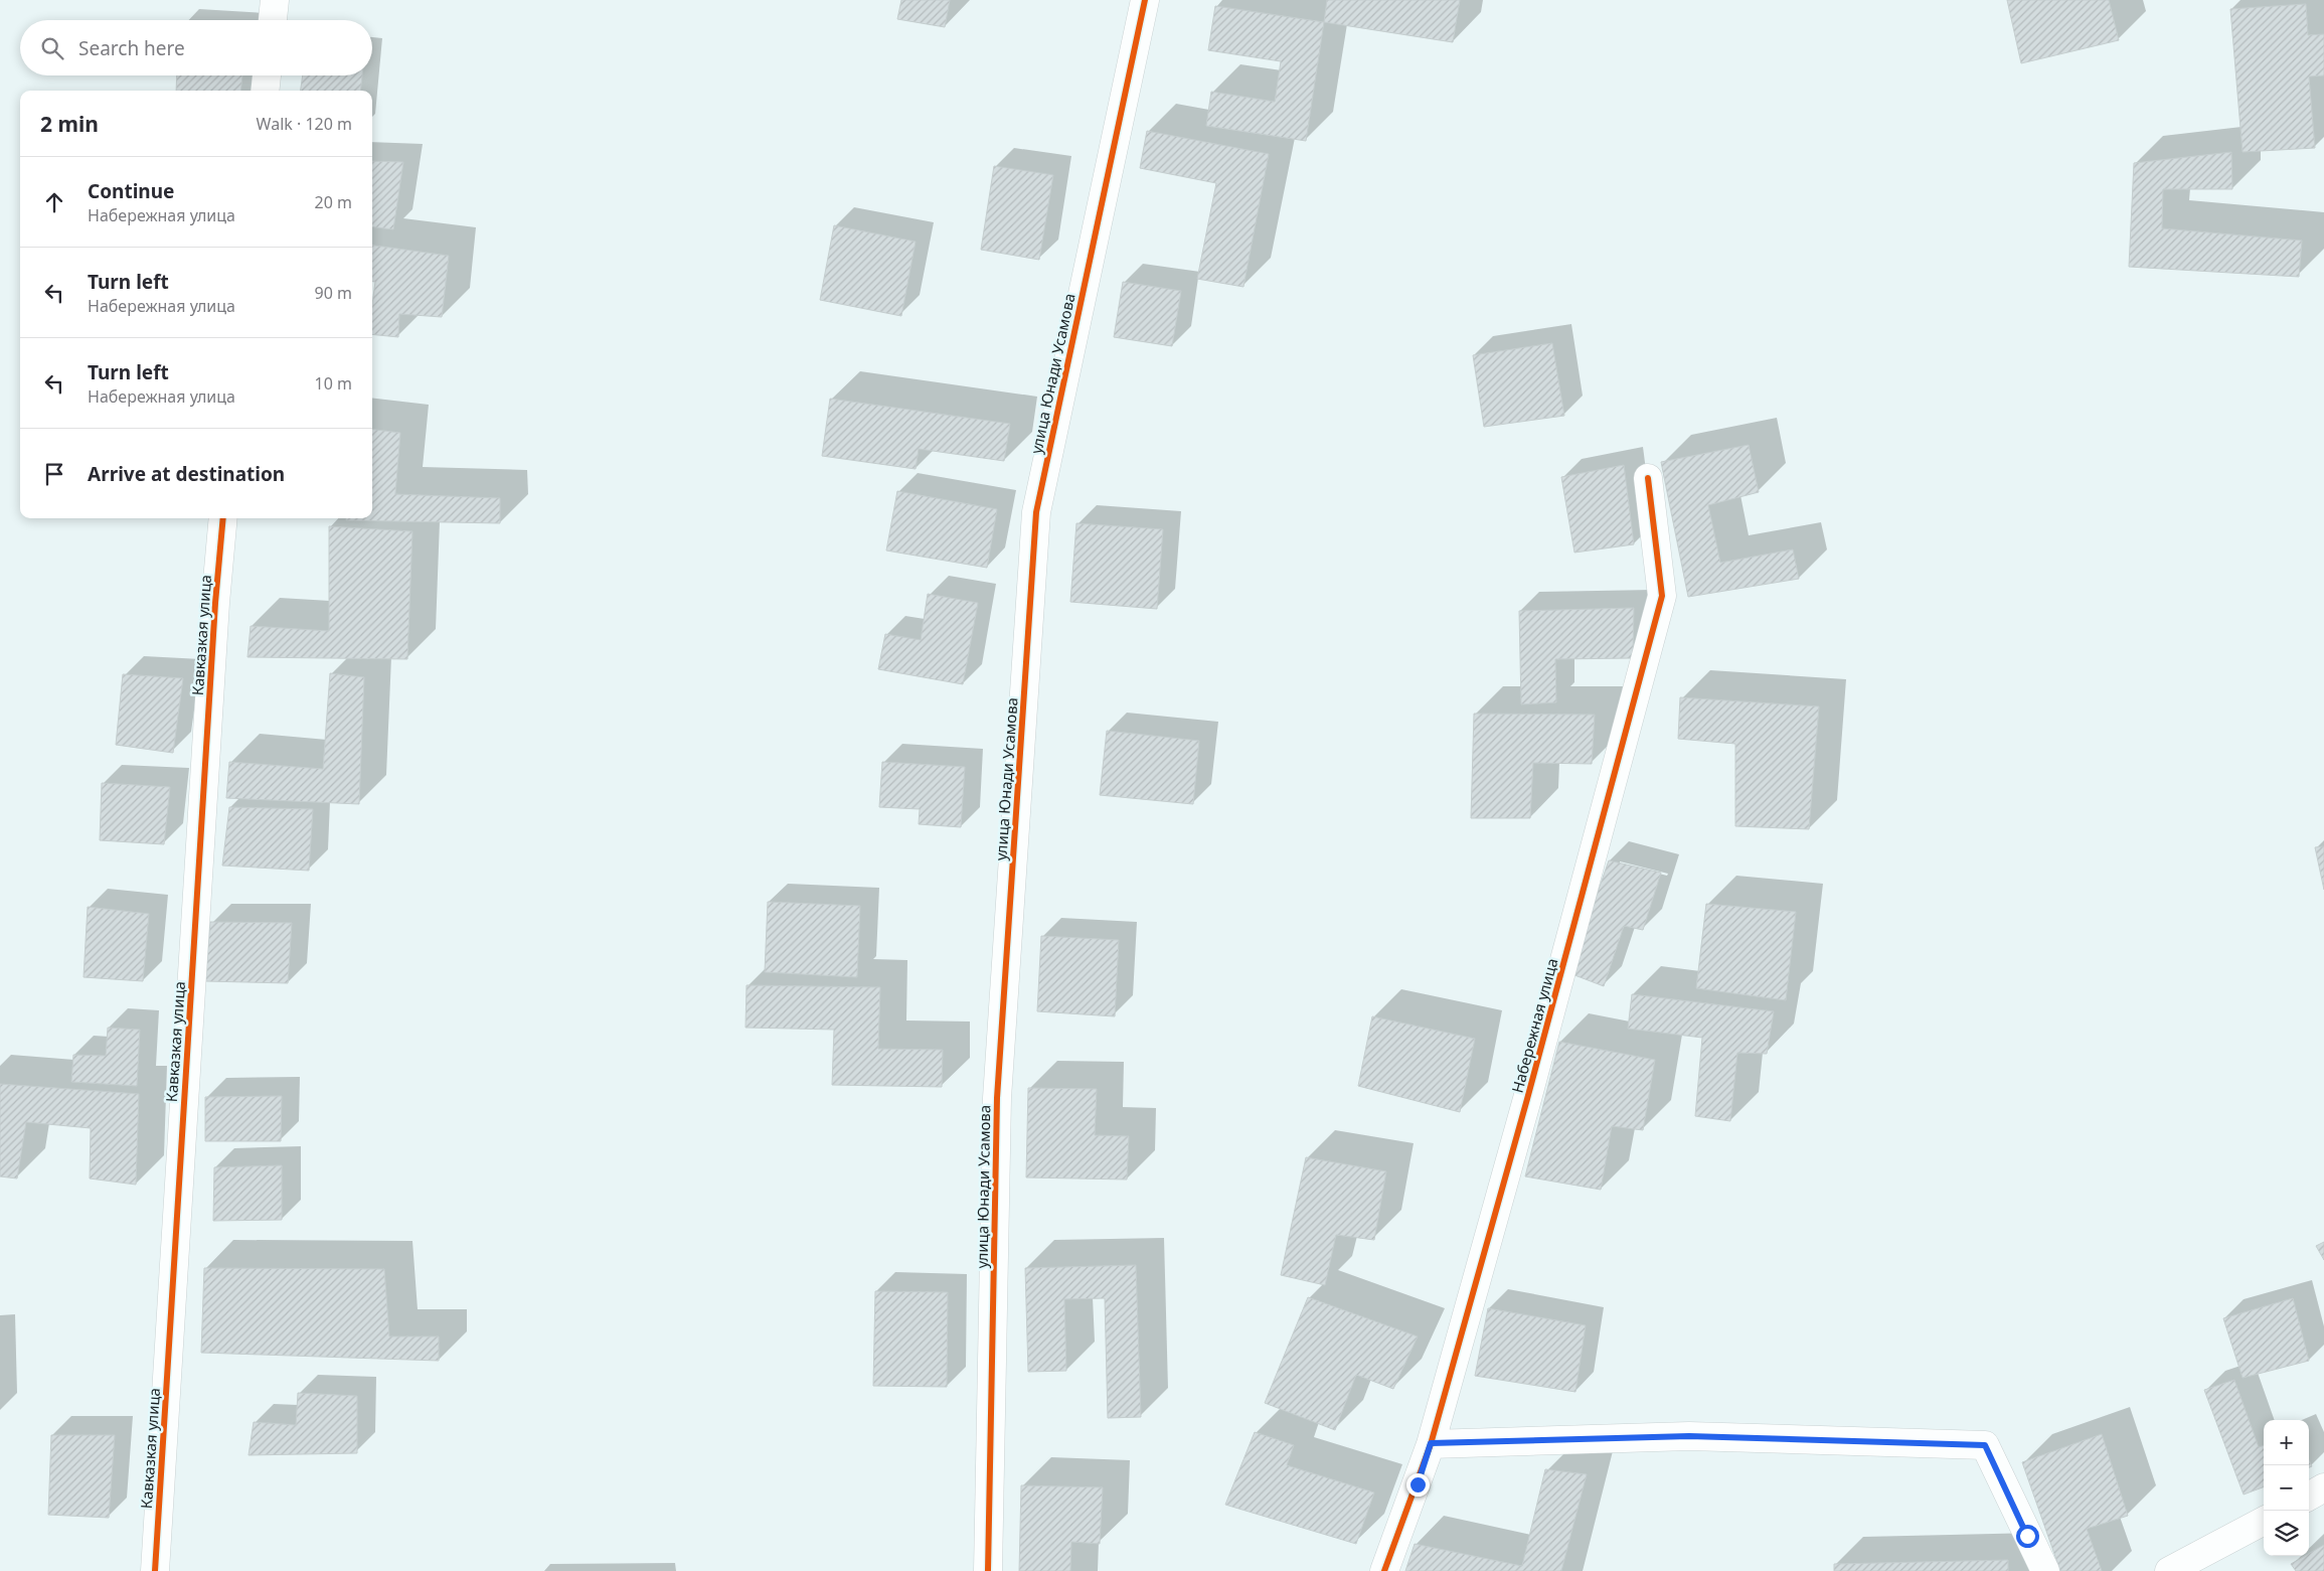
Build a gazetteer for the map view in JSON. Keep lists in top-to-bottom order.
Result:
{
  "streets": {
    "street": ["улица Юнади Усамова", "Кавказкая улица", "Набережная улица"]
  },
  "page": {
    "search": "Search here",
    "heading": ["2 min", "Walk · 120 m"],
    "list": [
      ["Continue", "Набережная улица", "20 m"],
      ["Turn left", "Набережная улица", "90 m"],
      ["Turn left", "Набережная улица", "10 m"],
      "Arrive at destination"
    ],
    "map_buttons": ["+", "−"]
  }
}
